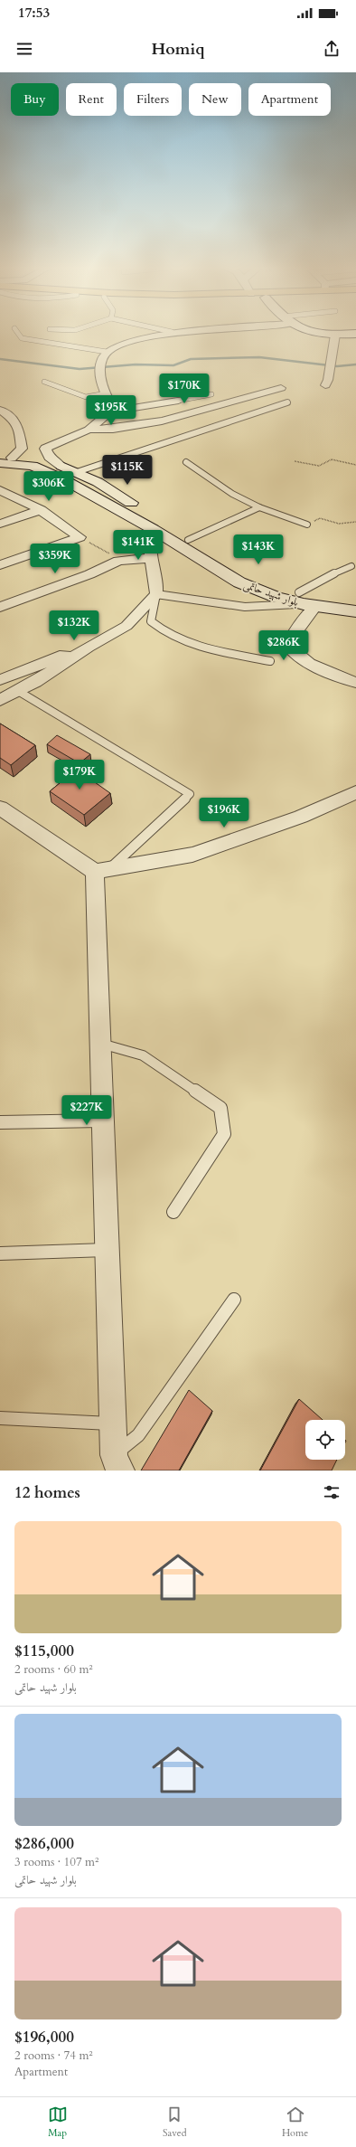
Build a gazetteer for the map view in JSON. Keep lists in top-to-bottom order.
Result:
{
  "streets": {
    "main road": ["بلوار شهید حاتمی"]
  },
  "page": {
    "status": "17:53",
    "header": "Homiq",
    "chip": [
      "Buy",
      "Rent",
      "Filters",
      "New",
      "Apartment"
    ],
    "price": [
      "$170K",
      "$195K",
      "$115K",
      "$306K",
      "$141K",
      "$143K",
      "$359K",
      "$132K",
      "$286K",
      "$179K",
      "$196K",
      "$227K"
    ],
    "heading": "12 homes",
    "list": [
      {
        "name": "$115,000",
        "note": "2 rooms · 60 m² · بلوار شهید حاتمی"
      },
      {
        "name": "$286,000",
        "note": "3 rooms · 107 m² · بلوار شهید حاتمی"
      },
      {
        "name": "$196,000",
        "note": "2 rooms · 74 m² · Apartment"
      }
    ],
    "tabs": ["Map", "Saved", "Home"]
  }
}
